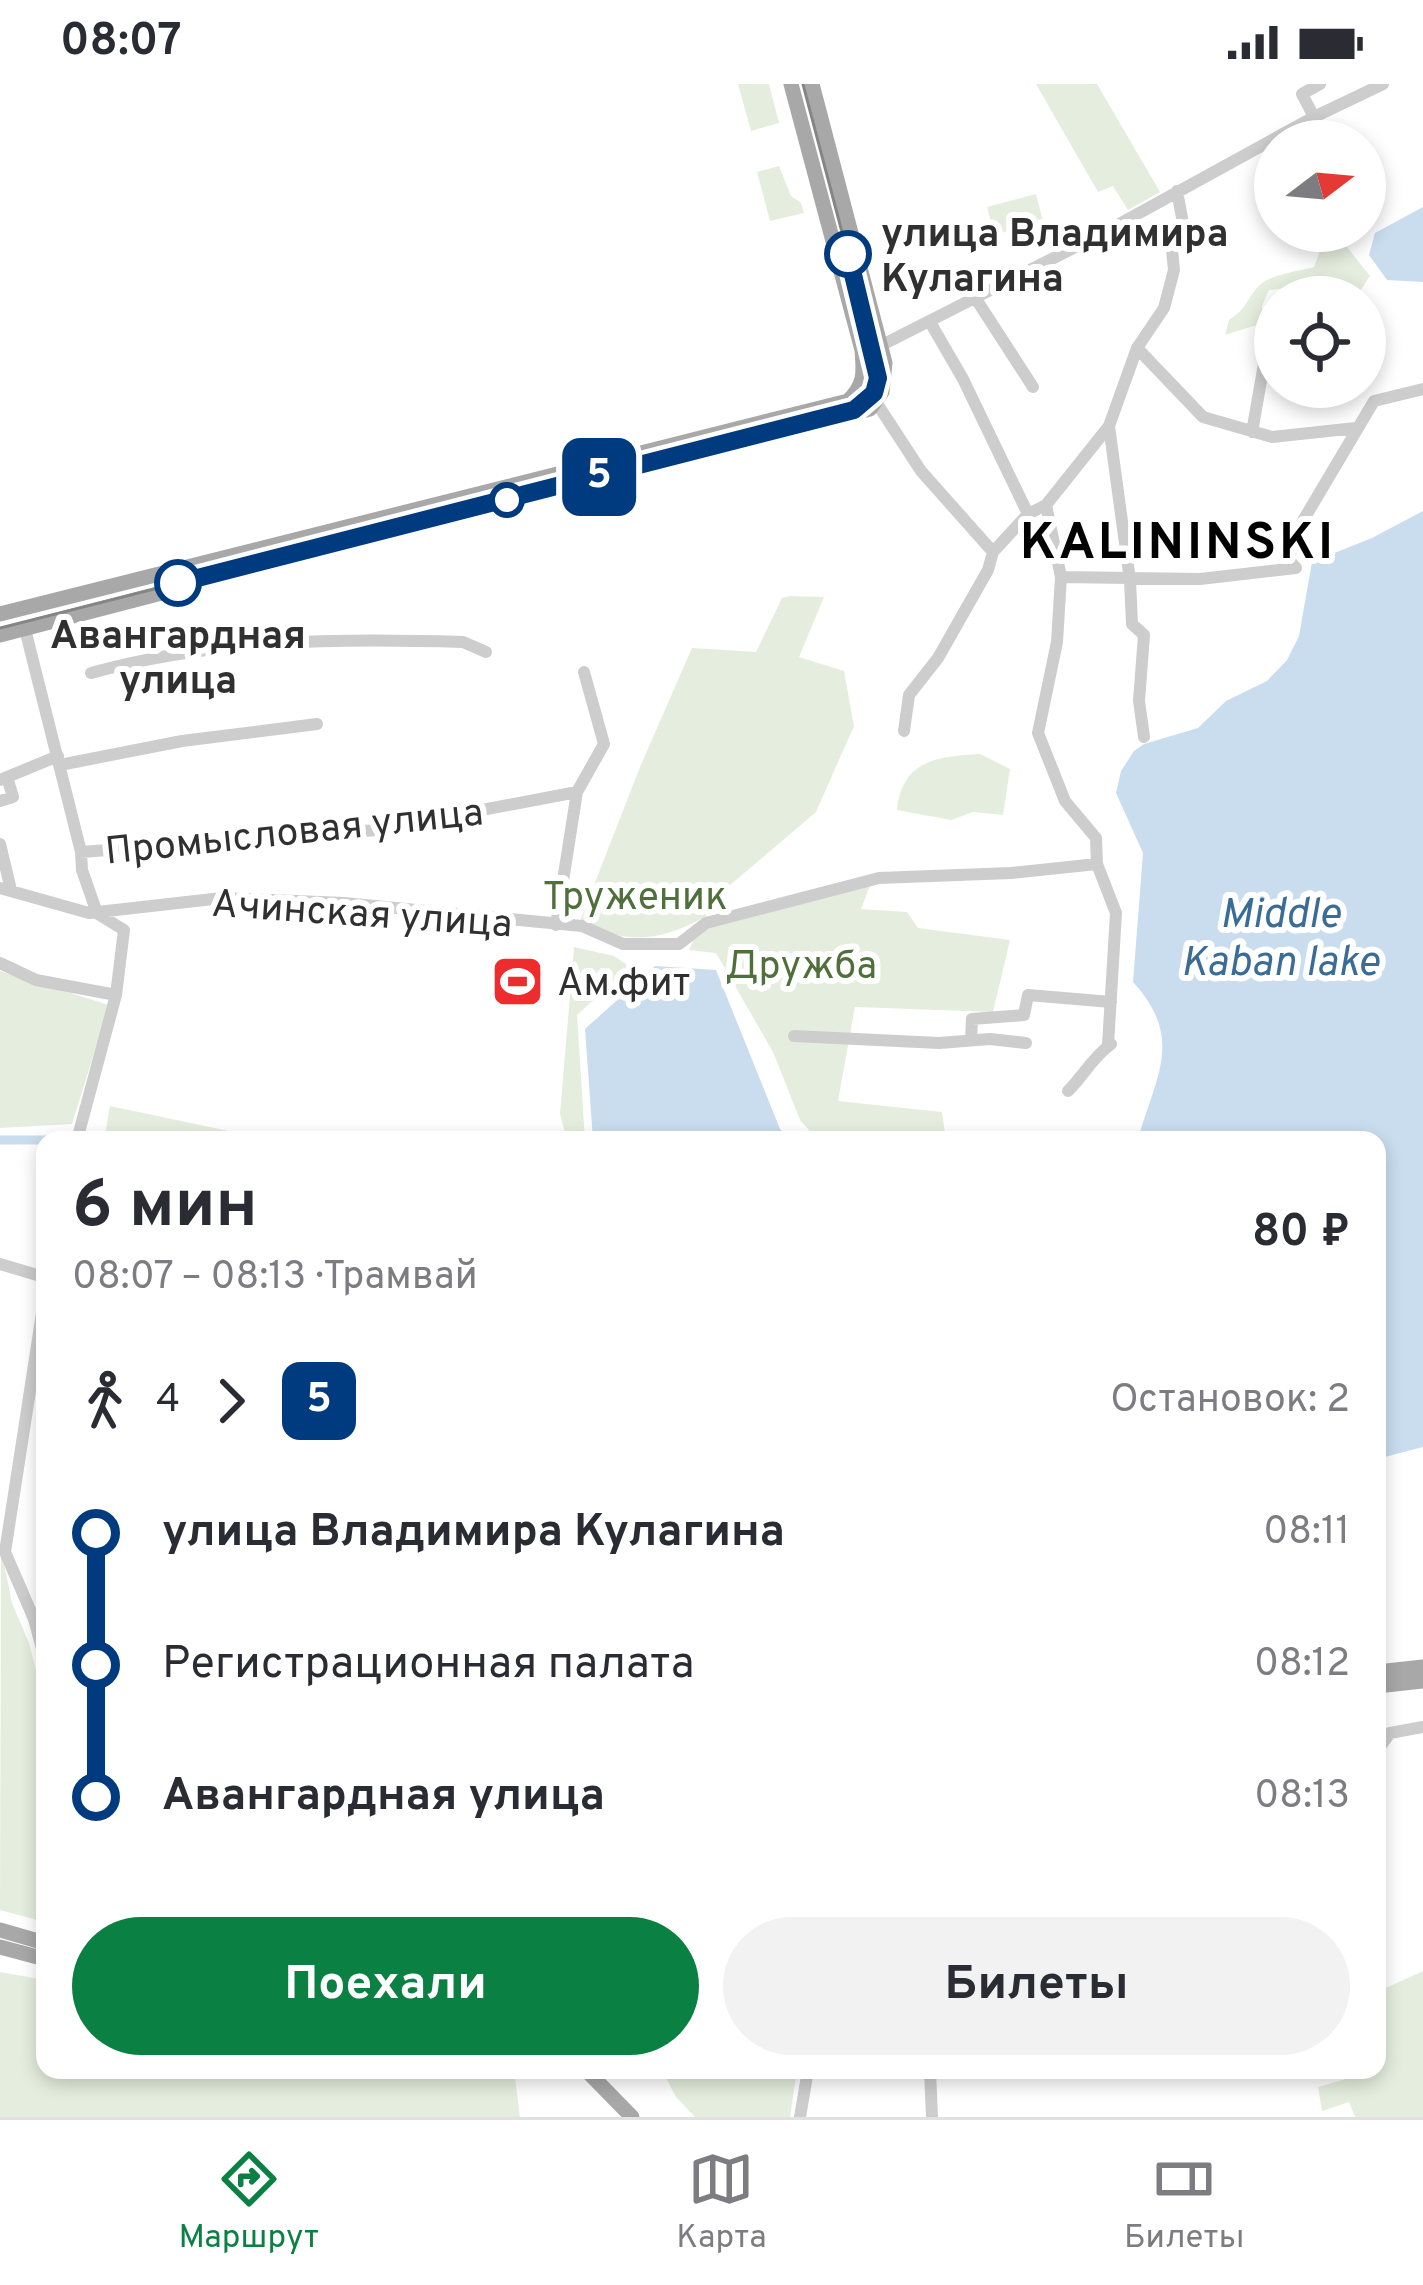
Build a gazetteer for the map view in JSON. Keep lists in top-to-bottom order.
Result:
{
  "streets": {
    "street": ["Промысловая улица", "Ачинская улица"]
  },
  "districts": ["KALININSKI"],
  "water": ["Middle Kaban lake"],
  "parks": ["Труженик", "Дружба"],
  "places": {
    "other": ["улица Владимира Кулагина", "Авангардная улица"],
    "sports": ["Ам.фит"]
  },
  "lines": ["tram line 5"],
  "north": "right",
  "page": {
    "status": "08:07",
    "on_map": "5",
    "heading": ["6 мин", "08:07 – 08:13 · Трамвай", "80 ₽"],
    "legs": ["4", "5", "Остановок: 2"],
    "list": [
      {
        "name": "улица Владимира Кулагина",
        "value": "08:11"
      },
      {
        "name": "Регистрационная палата",
        "value": "08:12"
      },
      {
        "name": "Авангардная улица",
        "value": "08:13"
      }
    ],
    "buttons": ["Поехали", "Билеты"],
    "tabs": ["Маршрут", "Карта", "Билеты"]
  }
}
